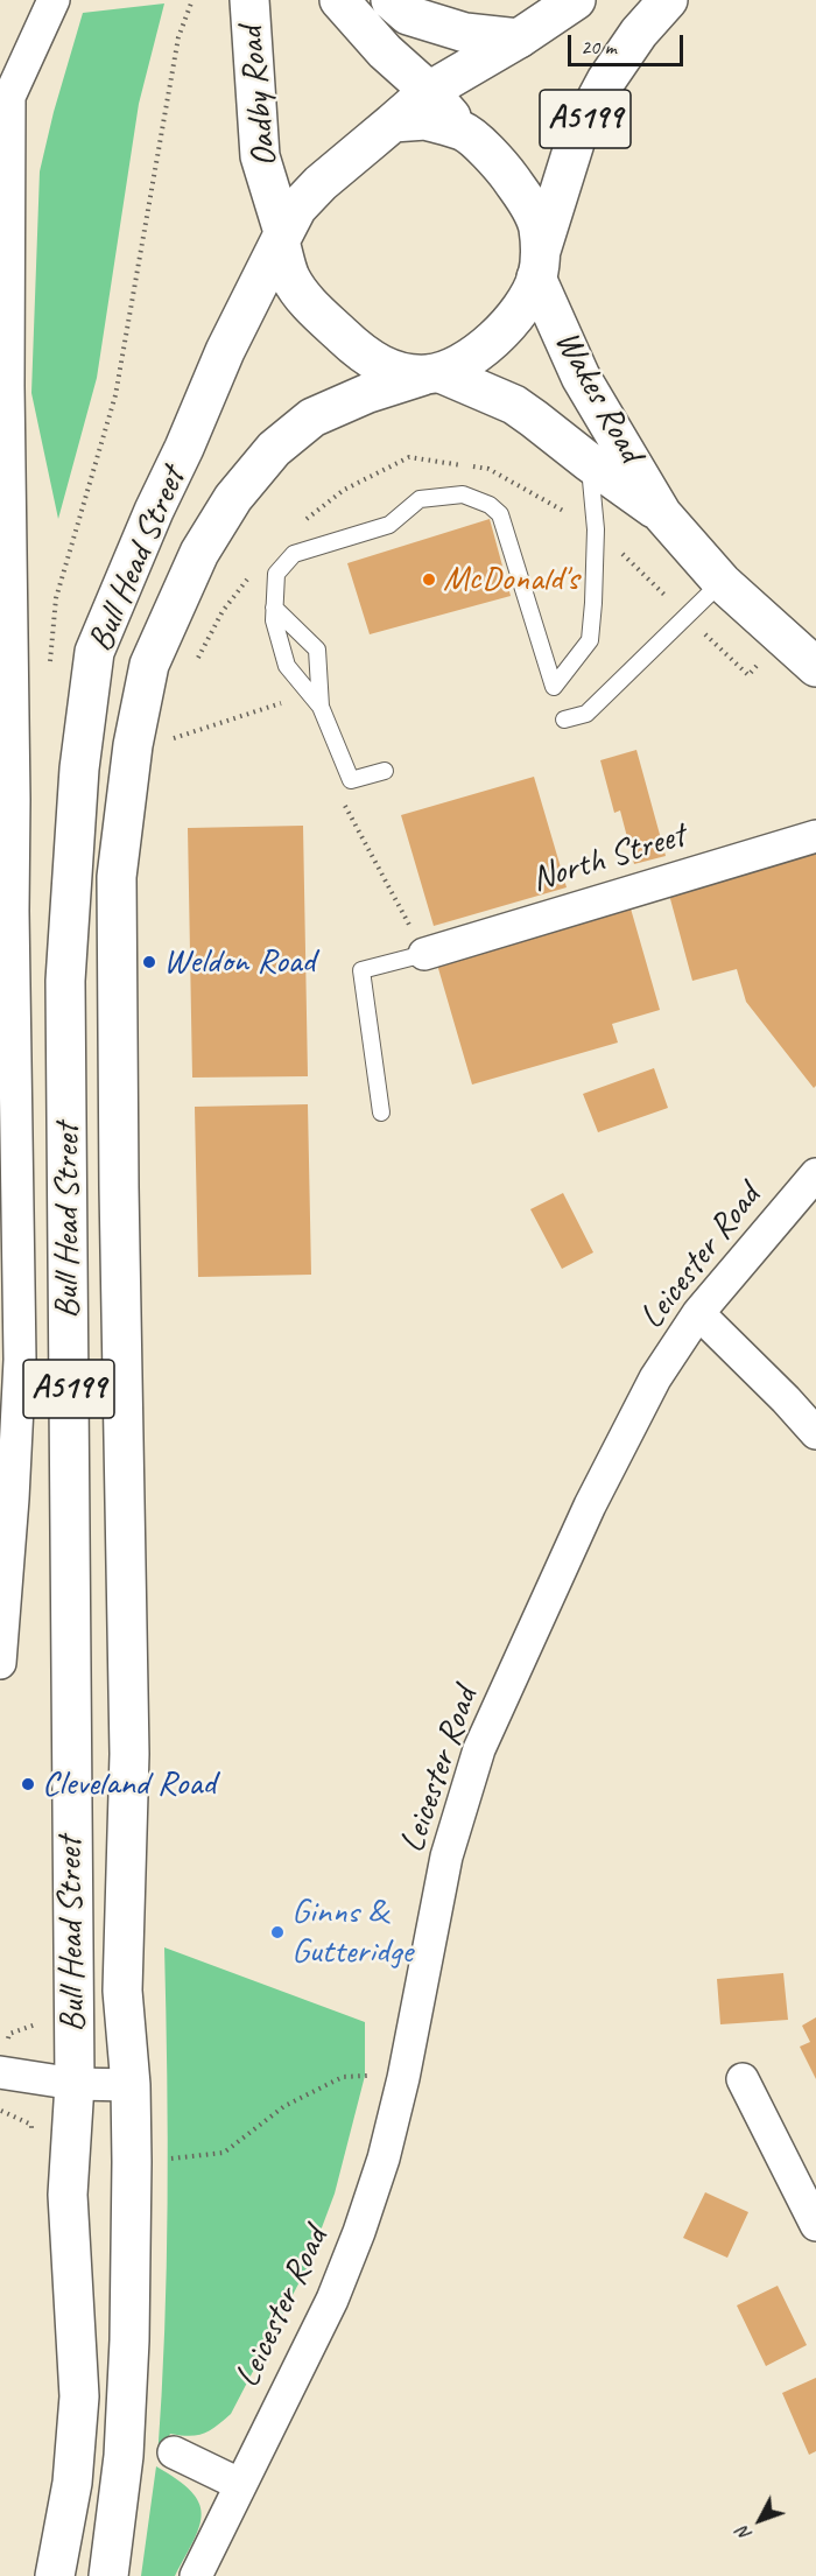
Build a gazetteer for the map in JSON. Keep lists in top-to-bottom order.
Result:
{
  "streets": {
    "main road": [
      "Oadby Road",
      "A5199",
      "Wakes Road",
      "Bull Head Street"
    ],
    "street": ["North Street", "Leicester Road"]
  },
  "crossings": [
    ["Oadby Road", "A5199"],
    ["Oadby Road", "Wakes Road"],
    ["Oadby Road", "Bull Head Street"],
    ["A5199", "Wakes Road"],
    ["A5199", "Bull Head Street"],
    ["Wakes Road", "Bull Head Street"]
  ],
  "places": [
    "McDonald's",
    "Weldon Road",
    "Cleveland Road",
    "Ginns & Gutteridge"
  ],
  "scale_bar": "20 m",
  "north": "bottom left"
}
